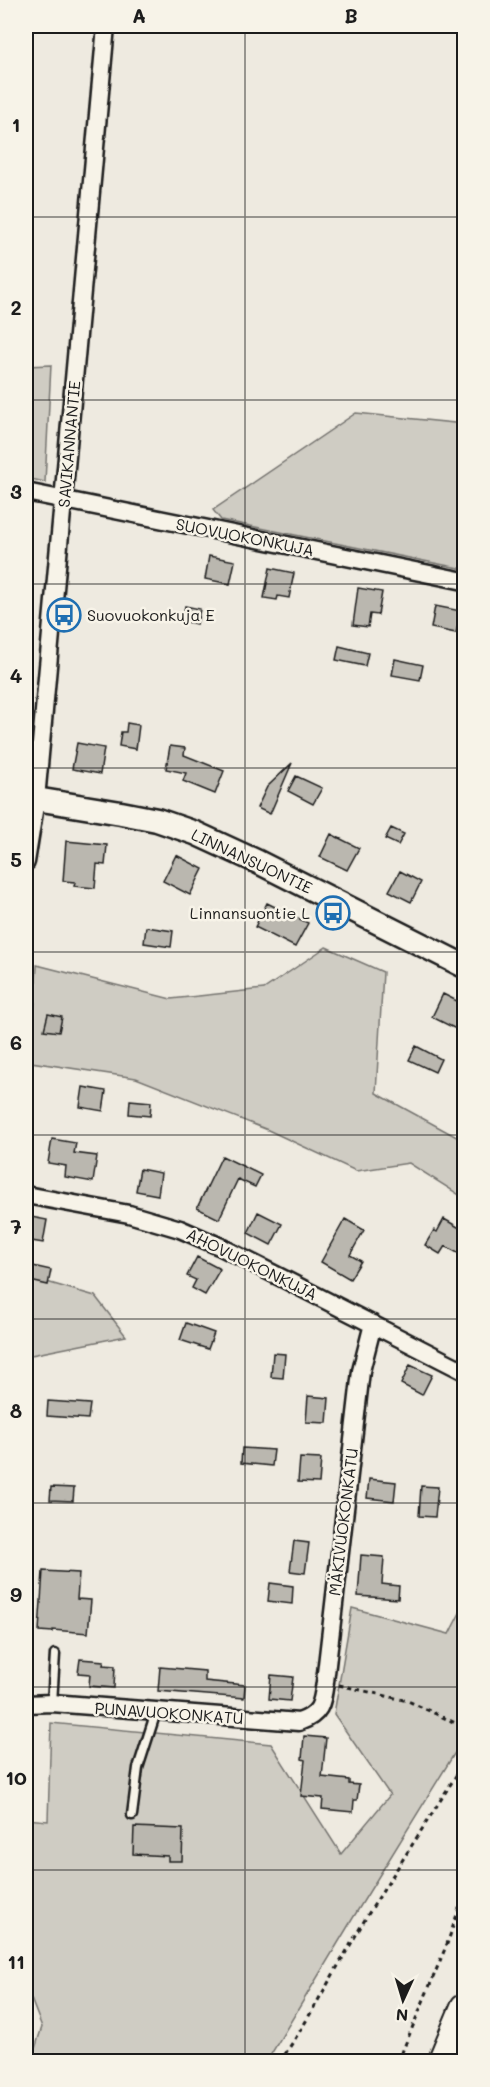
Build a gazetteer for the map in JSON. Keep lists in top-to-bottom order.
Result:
{
  "streets": {
    "street": [
      "SAVIKANNANTIE",
      "SUOVUOKONKUJA",
      "LINNANSUONTIE",
      "AHOVUOKONKUJA",
      "MÄKIVUOKONKATU",
      "PUNAVUOKONKATU"
    ]
  },
  "crossings": [
    ["SAVIKANNANTIE", "SUOVUOKONKUJA"],
    ["SAVIKANNANTIE", "LINNANSUONTIE"],
    ["AHOVUOKONKUJA", "MÄKIVUOKONKATU"],
    ["MÄKIVUOKONKATU", "PUNAVUOKONKATU"]
  ],
  "places": {
    "bus stop": ["Suovuokonkuja E", "Linnansuontie L"]
  },
  "north": "bottom",
  "grid": {
    "columns": ["A", "B"],
    "rows": [
      "1",
      "2",
      "3",
      "4",
      "5",
      "6",
      "7",
      "8",
      "9",
      "10",
      "11"
    ]
  }
}
